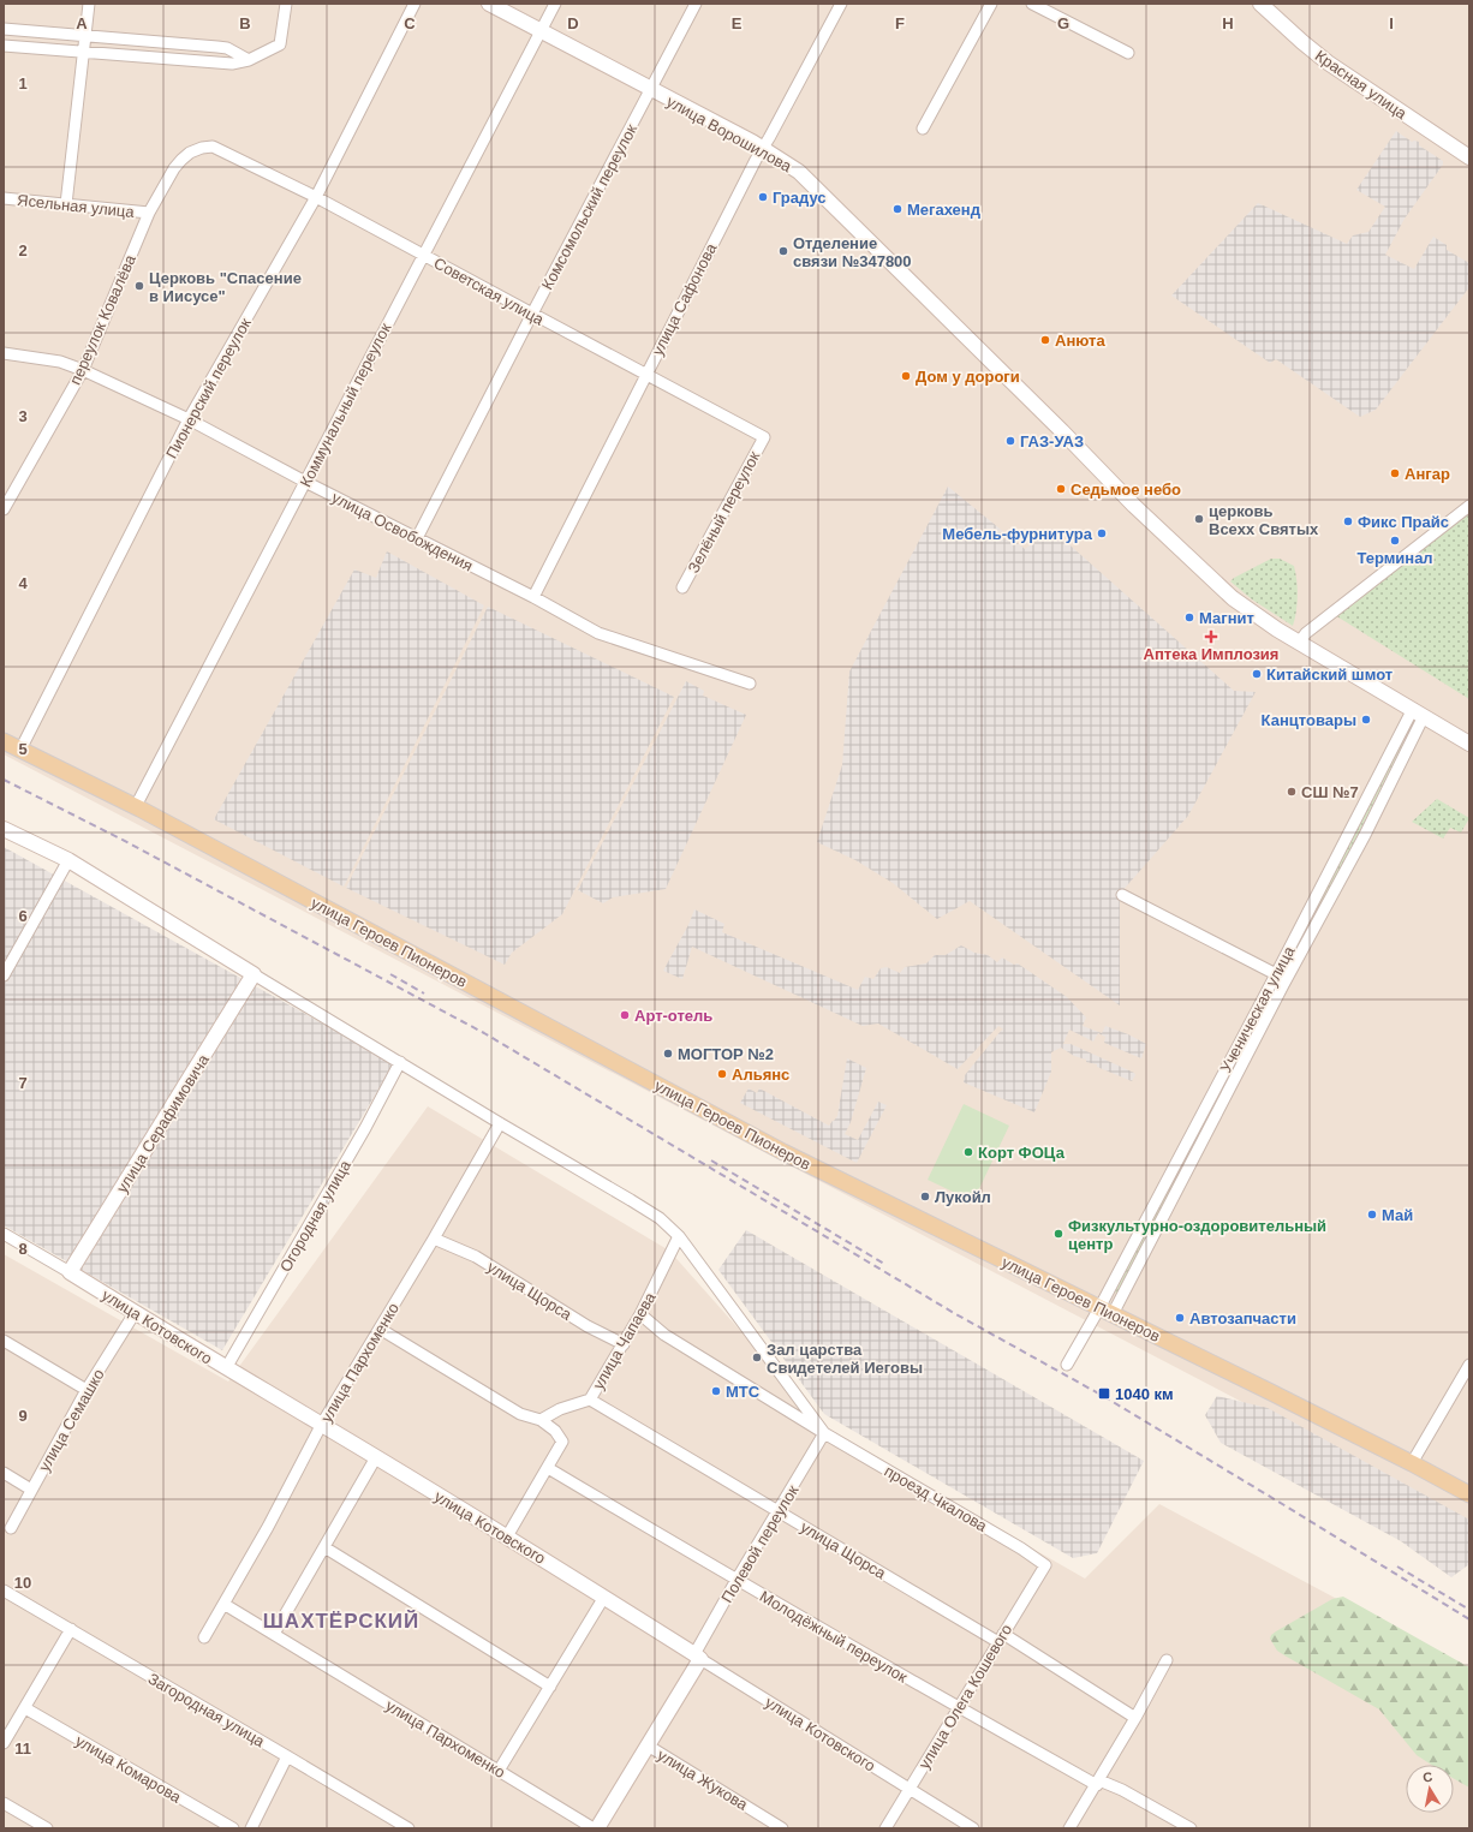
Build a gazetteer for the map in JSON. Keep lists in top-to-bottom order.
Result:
{
  "streets": {
    "main road": ["улица Героев Пионеров"],
    "street": [
      "Красная улица",
      "улица Ворошилова",
      "Ясельная улица",
      "Комсомольский переулок",
      "Советская улица",
      "улица Сафонова",
      "переулок Ковалёва",
      "Пионерский переулок",
      "Коммунальный переулок",
      "Зелёный переулок",
      "улица Освобождения",
      "Ученическая улица",
      "улица Серафимовича",
      "Огородная улица",
      "улица Щорса",
      "улица Котовского",
      "улица Чапаева",
      "улица Пархоменко",
      "улица Семашко",
      "проезд Чкалова",
      "Полевой переулок",
      "Молодёжный переулок",
      "улица Олега Кошевого",
      "Загородная улица",
      "улица Комарова",
      "улица Жукова"
    ]
  },
  "crossings": [
    ["улица Ворошилова", "Комсомольский переулок"],
    ["улица Ворошилова", "улица Сафонова"],
    ["улица Ворошилова", "Коммунальный переулок"],
    ["улица Ворошилова", "Ученическая улица"],
    ["Ясельная улица", "переулок Ковалёва"],
    ["Комсомольский переулок", "Советская улица"],
    ["Комсомольский переулок", "улица Освобождения"],
    ["Советская улица", "улица Сафонова"],
    ["Советская улица", "переулок Ковалёва"],
    ["Советская улица", "Пионерский переулок"],
    ["Советская улица", "Коммунальный переулок"],
    ["Советская улица", "Зелёный переулок"],
    ["улица Сафонова", "улица Освобождения"],
    ["переулок Ковалёва", "улица Освобождения"],
    ["Пионерский переулок", "улица Освобождения"],
    ["Пионерский переулок", "улица Героев Пионеров"],
    ["Коммунальный переулок", "улица Освобождения"],
    ["Коммунальный переулок", "улица Героев Пионеров"],
    ["улица Героев Пионеров", "Ученическая улица"],
    ["улица Серафимовича", "улица Котовского"],
    ["Огородная улица", "улица Котовского"],
    ["улица Щорса", "улица Чапаева"],
    ["улица Щорса", "улица Пархоменко"],
    ["улица Щорса", "Полевой переулок"],
    ["улица Щорса", "улица Олега Кошевого"],
    ["улица Котовского", "улица Пархоменко"],
    ["улица Котовского", "улица Семашко"],
    ["улица Котовского", "Полевой переулок"],
    ["улица Котовского", "улица Олега Кошевого"],
    ["улица Чапаева", "проезд Чкалова"],
    ["проезд Чкалова", "Полевой переулок"],
    ["проезд Чкалова", "улица Олега Кошевого"],
    ["Полевой переулок", "Молодёжный переулок"],
    ["Полевой переулок", "улица Жукова"],
    ["Молодёжный переулок", "улица Олега Кошевого"]
  ],
  "districts": ["ШАХТЁРСКИЙ"],
  "places": {
    "other": [
      "Градус",
      "Мегахенд",
      "Отделение связи №347800",
      "Церковь \"Спасение в Иисусе\"",
      "Анюта",
      "Дом у дороги",
      "ГАЗ-УАЗ",
      "Ангар",
      "Cедьмое небо",
      "церковь Всехх Святых",
      "Фикс Прайс",
      "Мебель-фурнитура",
      "Терминал",
      "Магнит",
      "Китайский шмот",
      "Канцтовары",
      "СШ №7",
      "Арт-отель",
      "МОГТОР №2",
      "Альянс",
      "Корт ФОЦа",
      "Лукойл",
      "Май",
      "Физкультурно-оздоровительный центр",
      "Автозапчасти",
      "Зал царства Свидетелей Иеговы",
      "МТС"
    ],
    "health": ["Аптека Имплозия"],
    "transit": ["1040 км"]
  },
  "north": "top",
  "grid": {
    "columns": [
      "A",
      "B",
      "C",
      "D",
      "E",
      "F",
      "G",
      "H",
      "I"
    ],
    "rows": [
      "1",
      "2",
      "3",
      "4",
      "5",
      "6",
      "7",
      "8",
      "9",
      "10",
      "11"
    ]
  }
}
